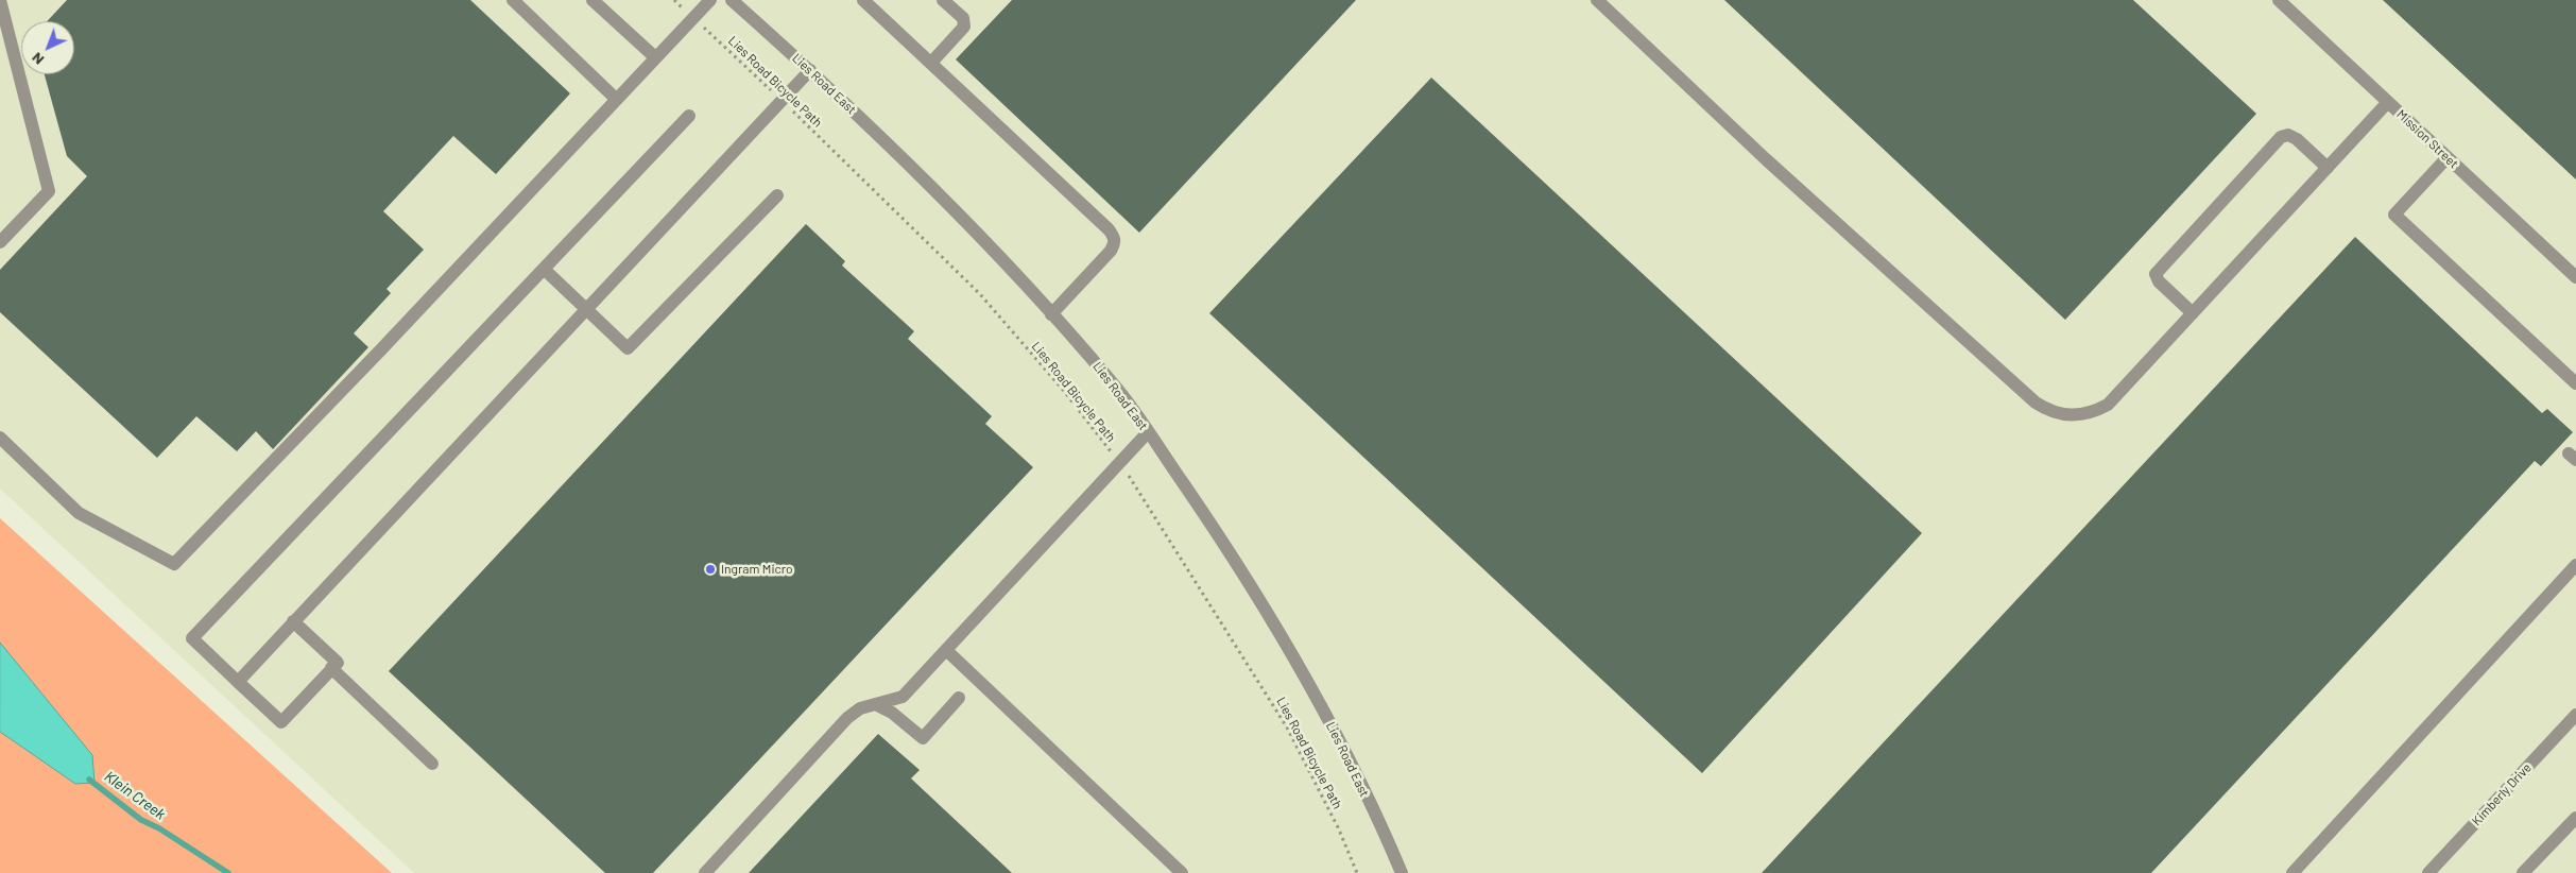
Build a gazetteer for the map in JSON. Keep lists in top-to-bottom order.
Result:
{
  "streets": {
    "street": ["Lies Road East", "Mission Street", "Kimberly Drive"],
    "path": ["Lies Road Bicycle Path"]
  },
  "water": ["Klein Creek"],
  "places": ["Ingram Micro"],
  "north": "bottom left"
}
